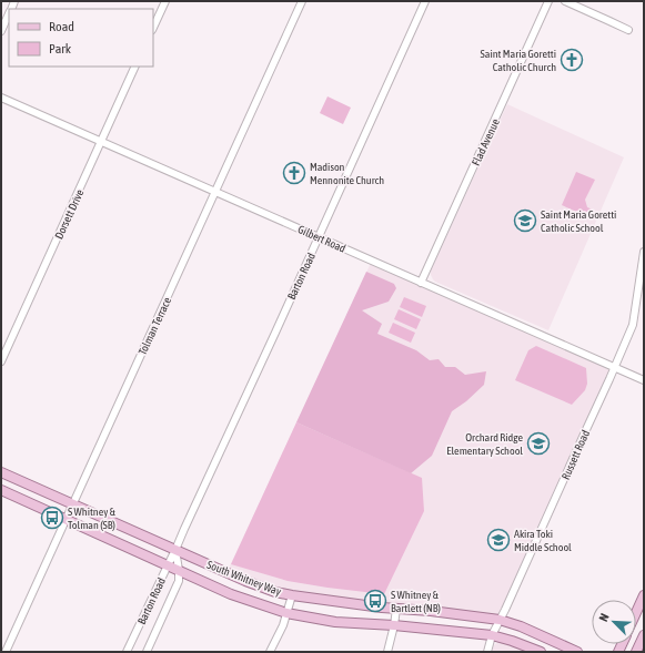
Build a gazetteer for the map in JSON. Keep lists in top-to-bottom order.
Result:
{
  "streets": {
    "main road": ["South Whitney Way"],
    "street": [
      "Flad Avenue",
      "Dorsett Drive",
      "Gilbert Road",
      "Barton Road",
      "Tolman Terrace",
      "Russett Road"
    ]
  },
  "crossings": [
    ["Flad Avenue", "Gilbert Road"],
    ["Dorsett Drive", "Gilbert Road"],
    ["Gilbert Road", "Barton Road"],
    ["Gilbert Road", "Tolman Terrace"],
    ["Gilbert Road", "Russett Road"],
    ["Barton Road", "South Whitney Way"],
    ["Tolman Terrace", "South Whitney Way"],
    ["Russett Road", "South Whitney Way"]
  ],
  "places": {
    "church": ["Saint Maria Goretti Catholic Church", "Madison Mennonite Church"],
    "school or university": ["Saint Maria Goretti Catholic School", "Orchard Ridge Elementary School", "Akira Toki Middle School"],
    "bus stop": ["S Whitney & Tolman (SB)", "S Whitney & Bartlett (NB)"]
  },
  "legend": ["Road", "Park"],
  "north": "top left"
}
